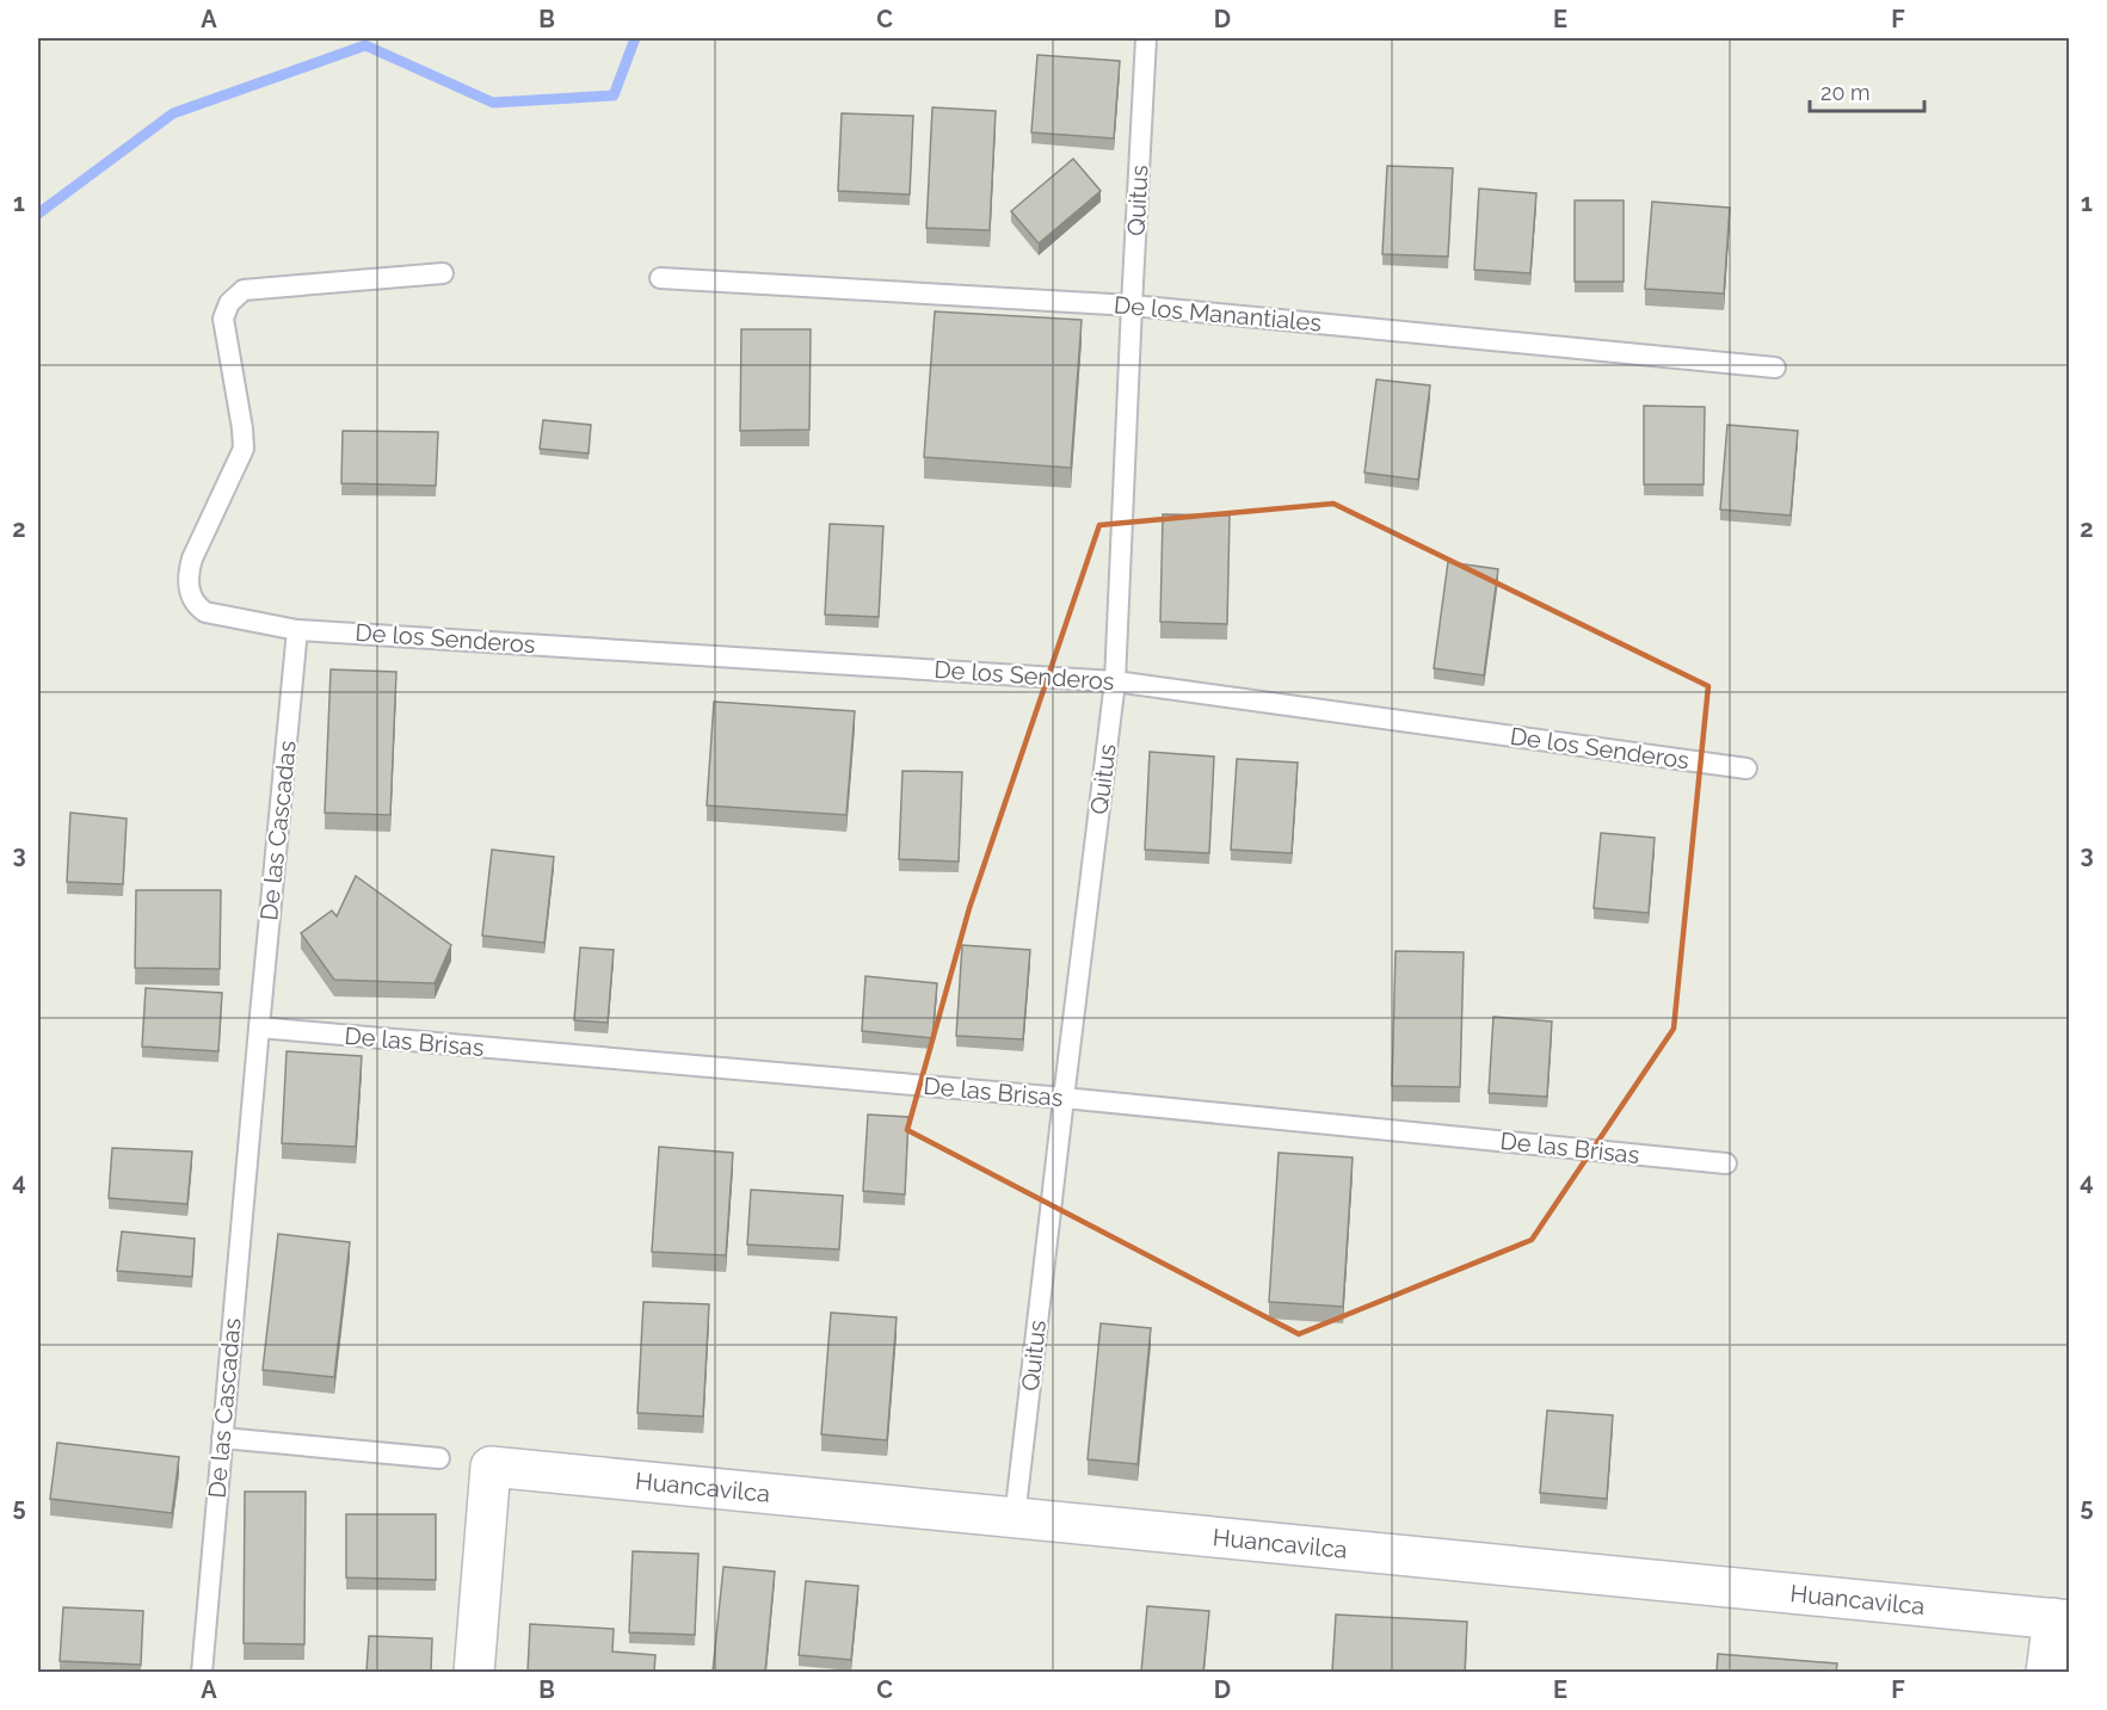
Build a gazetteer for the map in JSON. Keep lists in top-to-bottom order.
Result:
{
  "streets": {
    "street": ["Huancavilca"],
    "lane": [
      "Quitus",
      "De los Manantiales",
      "De los Senderos",
      "De las Cascadas",
      "De las Brisas"
    ]
  },
  "crossings": [
    ["Quitus", "De los Manantiales"],
    ["Quitus", "De los Senderos"],
    ["Quitus", "De las Brisas"],
    ["Quitus", "Huancavilca"],
    ["De los Senderos", "De las Cascadas"],
    ["De las Cascadas", "De las Brisas"]
  ],
  "scale_bar": "20 m",
  "grid": {
    "columns": [
      "A",
      "B",
      "C",
      "D",
      "E",
      "F"
    ],
    "rows": [
      "1",
      "2",
      "3",
      "4",
      "5"
    ]
  }
}
